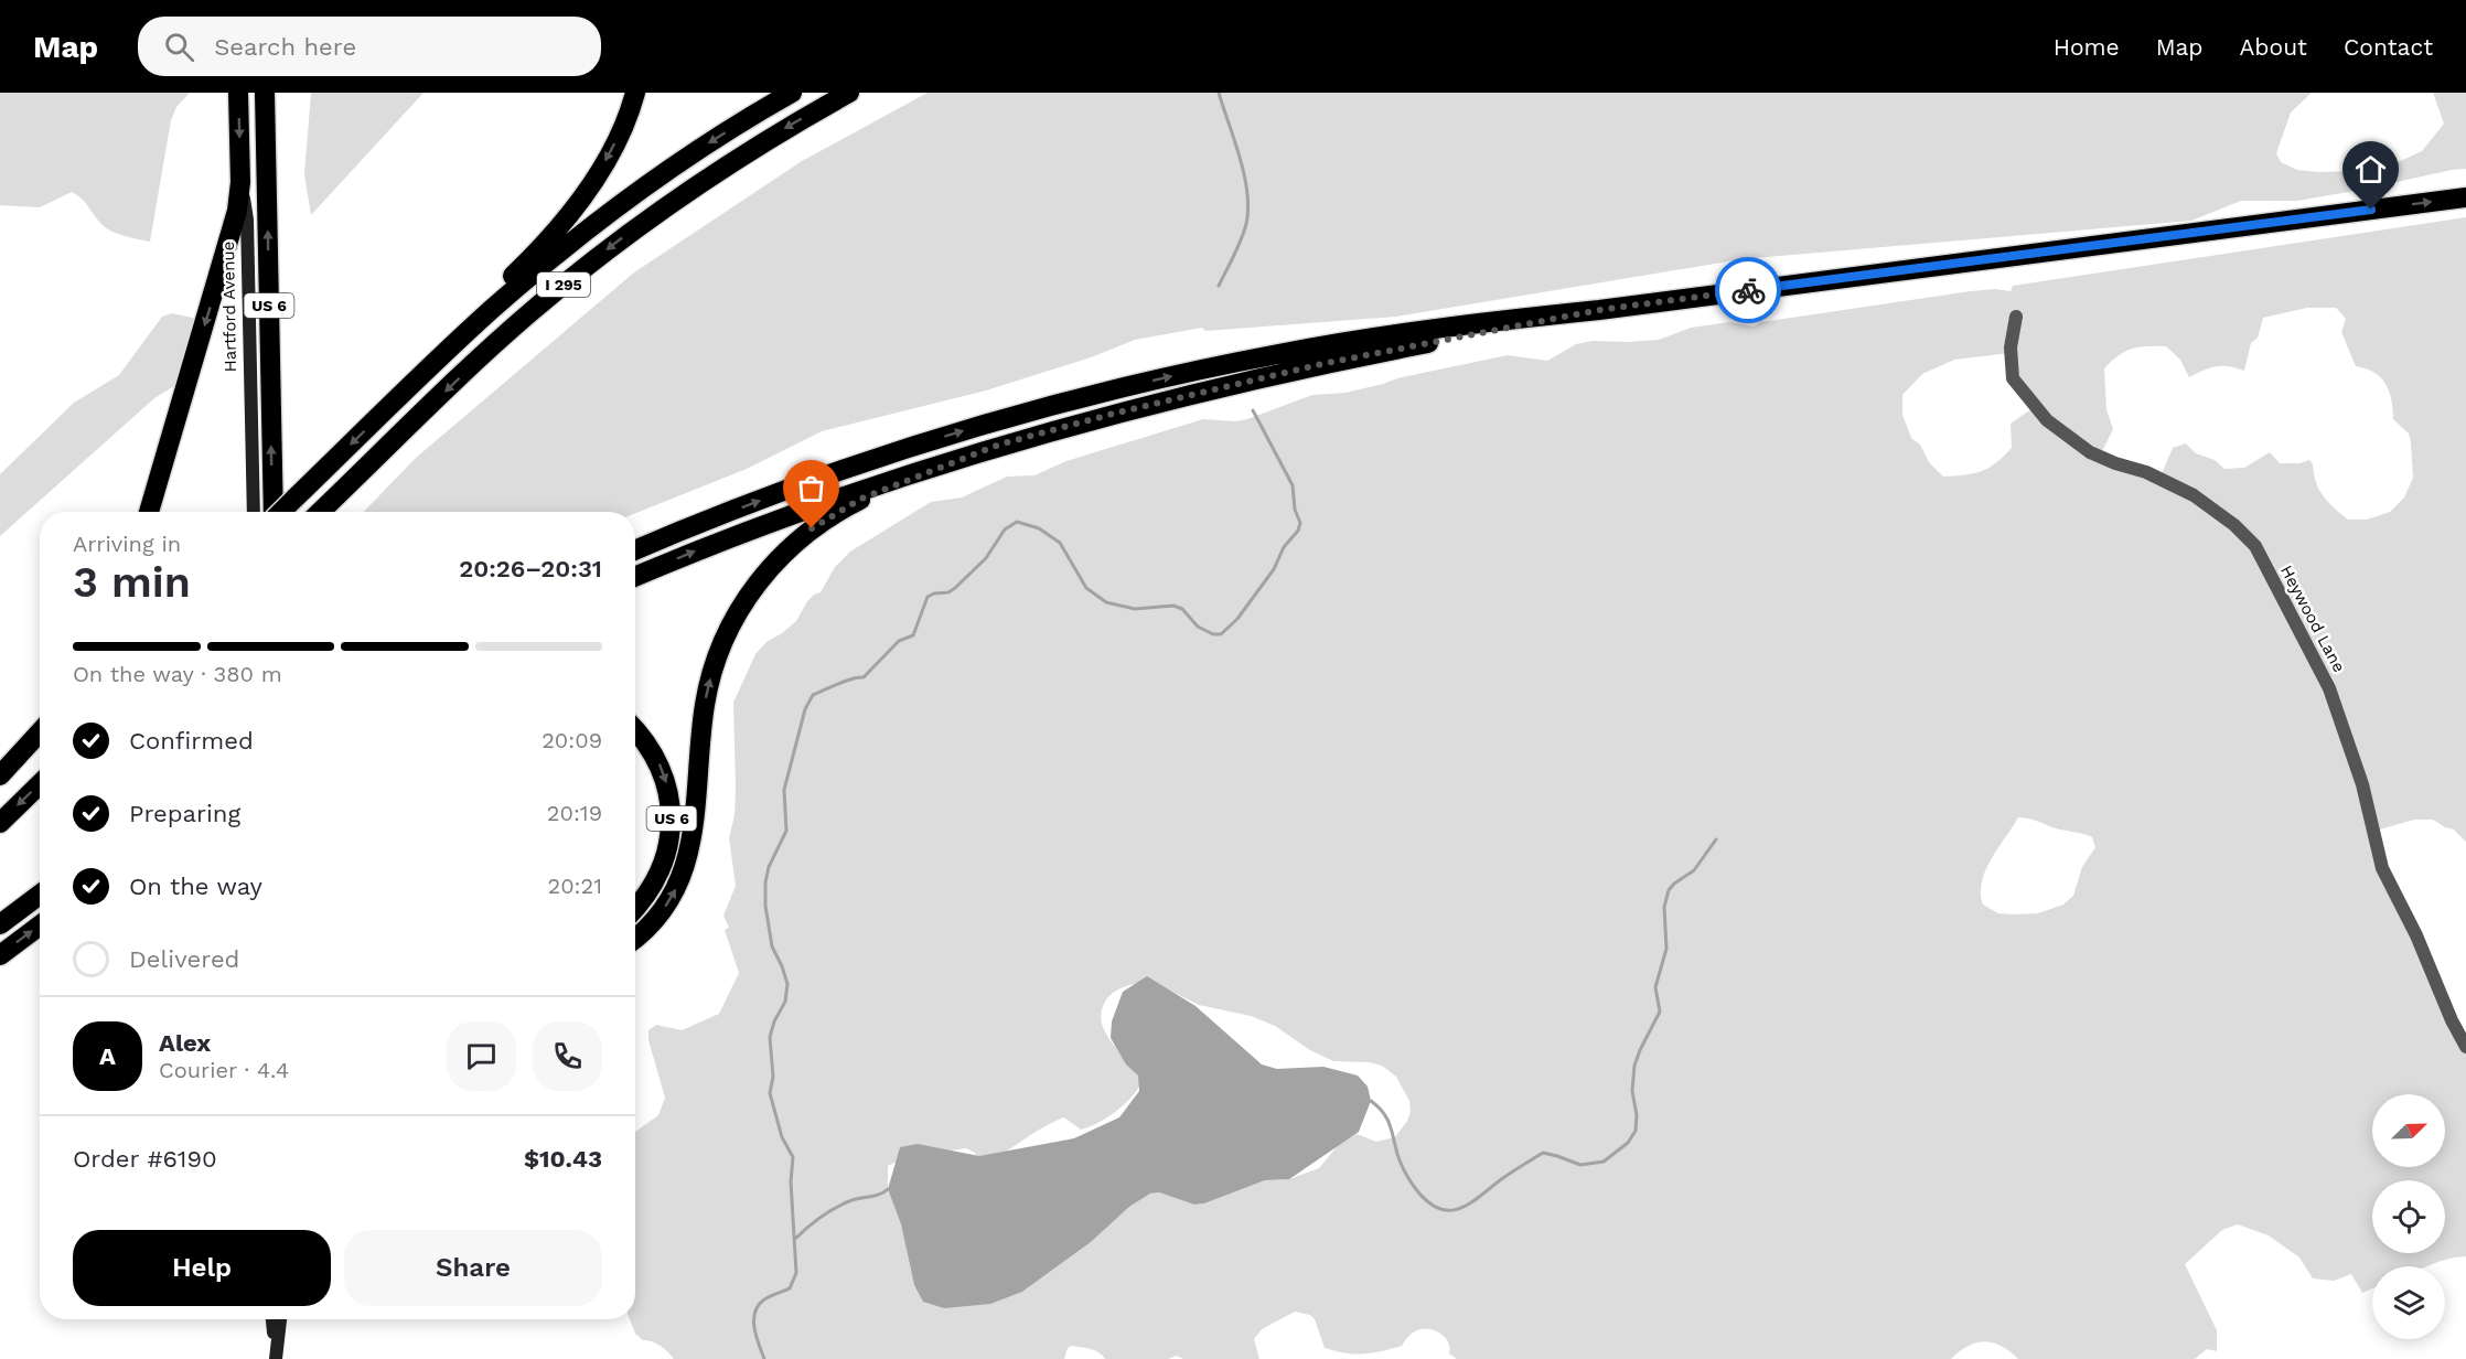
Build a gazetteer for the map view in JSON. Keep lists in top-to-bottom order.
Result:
{
  "streets": {
    "highway": ["I 295", "US 6", "Hartford Avenue"],
    "street": ["Heywood Lane"]
  },
  "north": "top right",
  "page": {
    "header": "Map",
    "search": "Search here",
    "nav": [
      "Home",
      "Map",
      "About",
      "Contact"
    ],
    "heading": ["3 min", "Arriving in", "20:26–20:31"],
    "panel": [
      "Alex",
      "Courier · 4.4",
      "Order #6190",
      "$10.43"
    ],
    "bar": "On the way · 380 m",
    "list": [
      ["Confirmed", "20:09"],
      ["Preparing", "20:19"],
      ["On the way", "20:21"],
      "Delivered"
    ],
    "round": "A",
    "buttons": ["Help", "Share"]
  }
}
